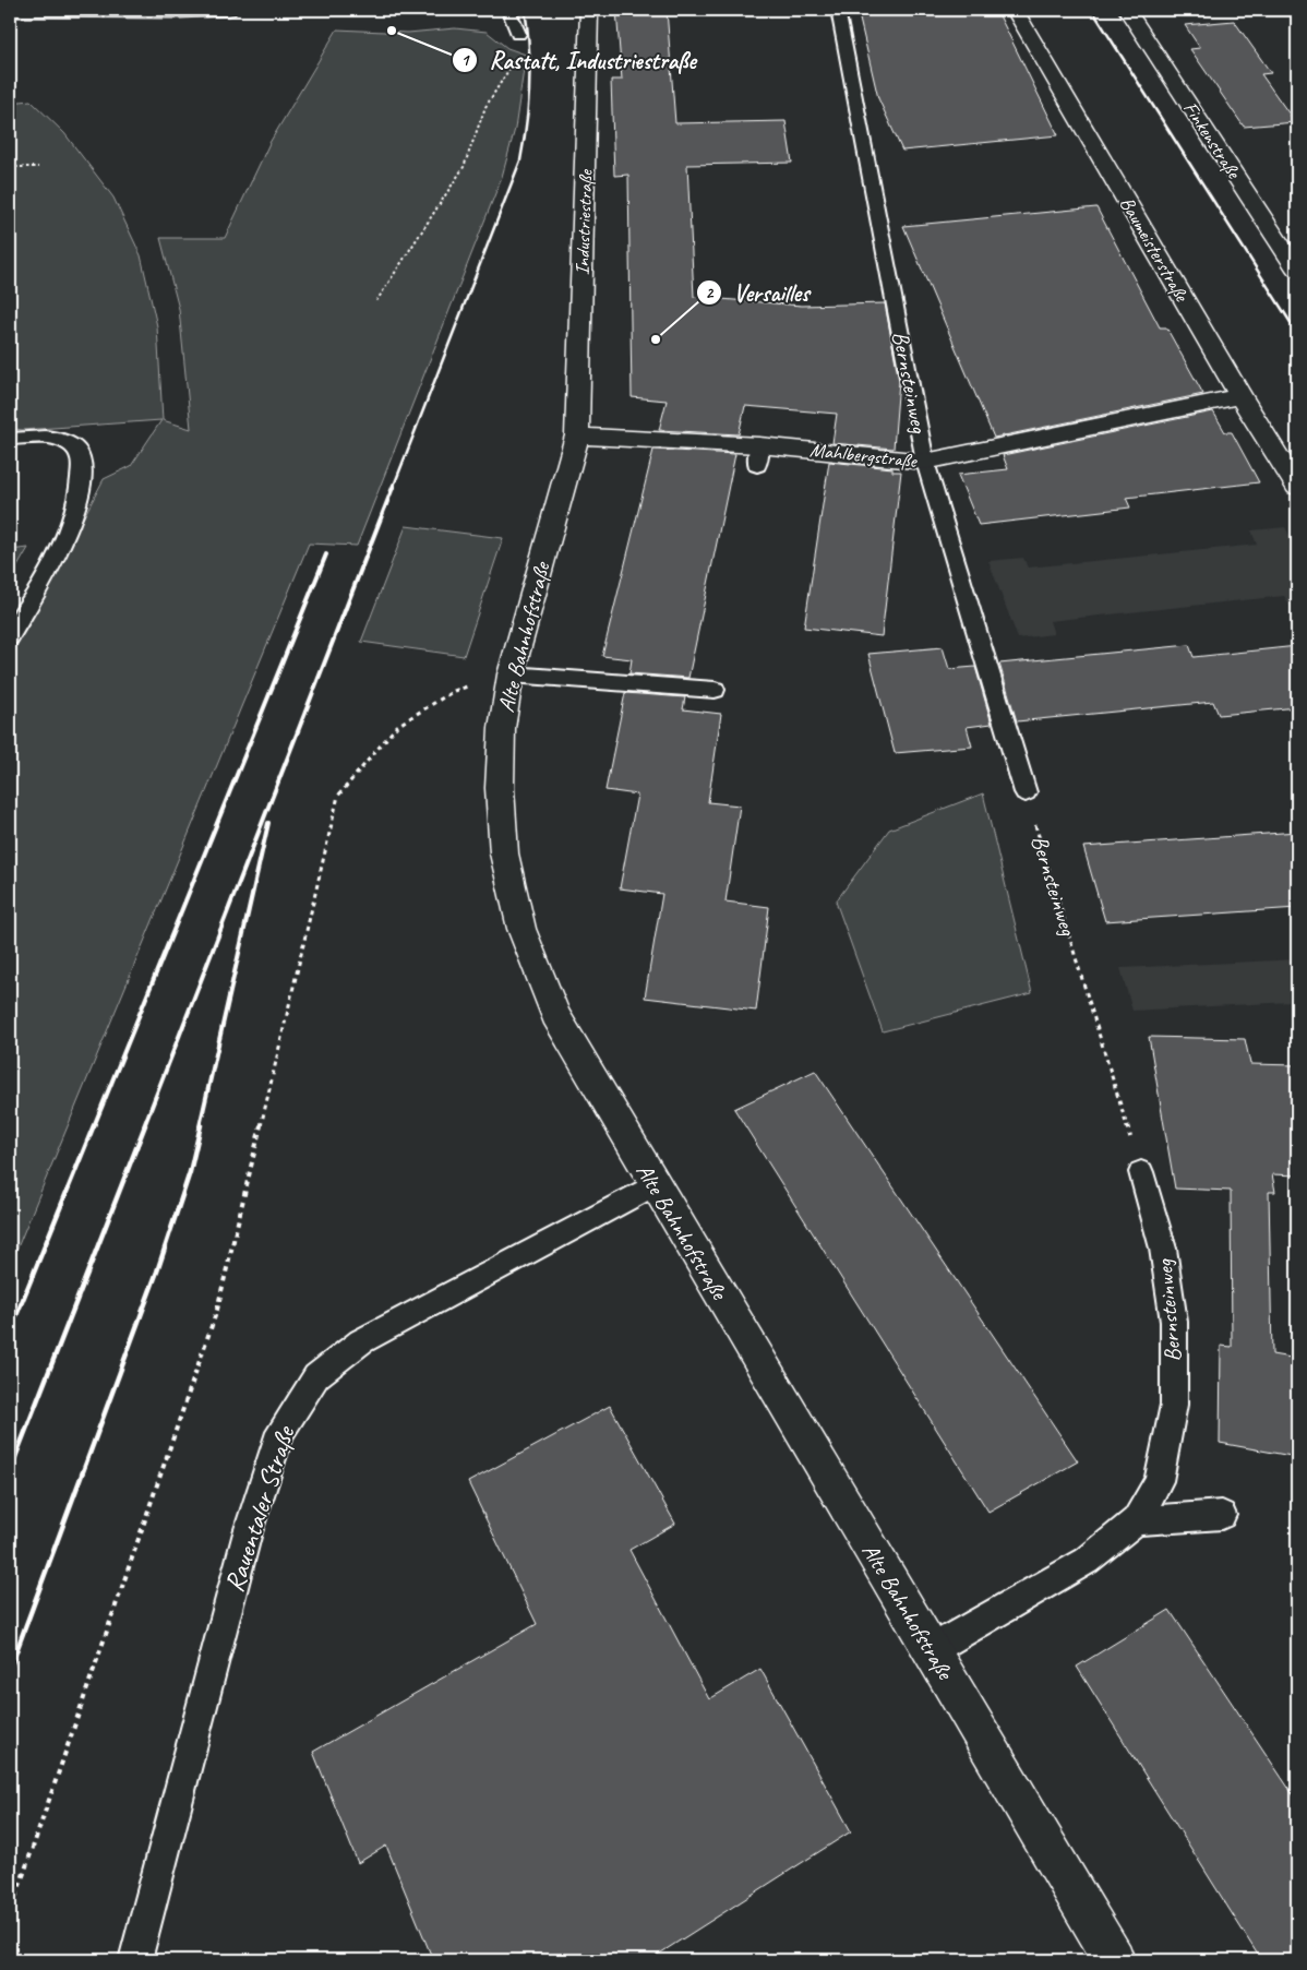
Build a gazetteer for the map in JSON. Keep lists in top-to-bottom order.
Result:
{
  "streets": {
    "street": [
      "Finkenstraße",
      "Industriestraße",
      "Baumeisterstraße",
      "Mahlbergstraße",
      "Alte Bahnhofstraße"
    ],
    "lane": ["Bernsteinweg", "Rauentaler Straße"]
  },
  "crossings": [
    ["Industriestraße", "Mahlbergstraße"],
    ["Industriestraße", "Alte Bahnhofstraße"],
    ["Baumeisterstraße", "Mahlbergstraße"],
    ["Bernsteinweg", "Mahlbergstraße"],
    ["Bernsteinweg", "Alte Bahnhofstraße"],
    ["Mahlbergstraße", "Alte Bahnhofstraße"],
    ["Alte Bahnhofstraße", "Rauentaler Straße"]
  ],
  "places": ["Rastatt, Industriestraße", "Versailles"]
}
